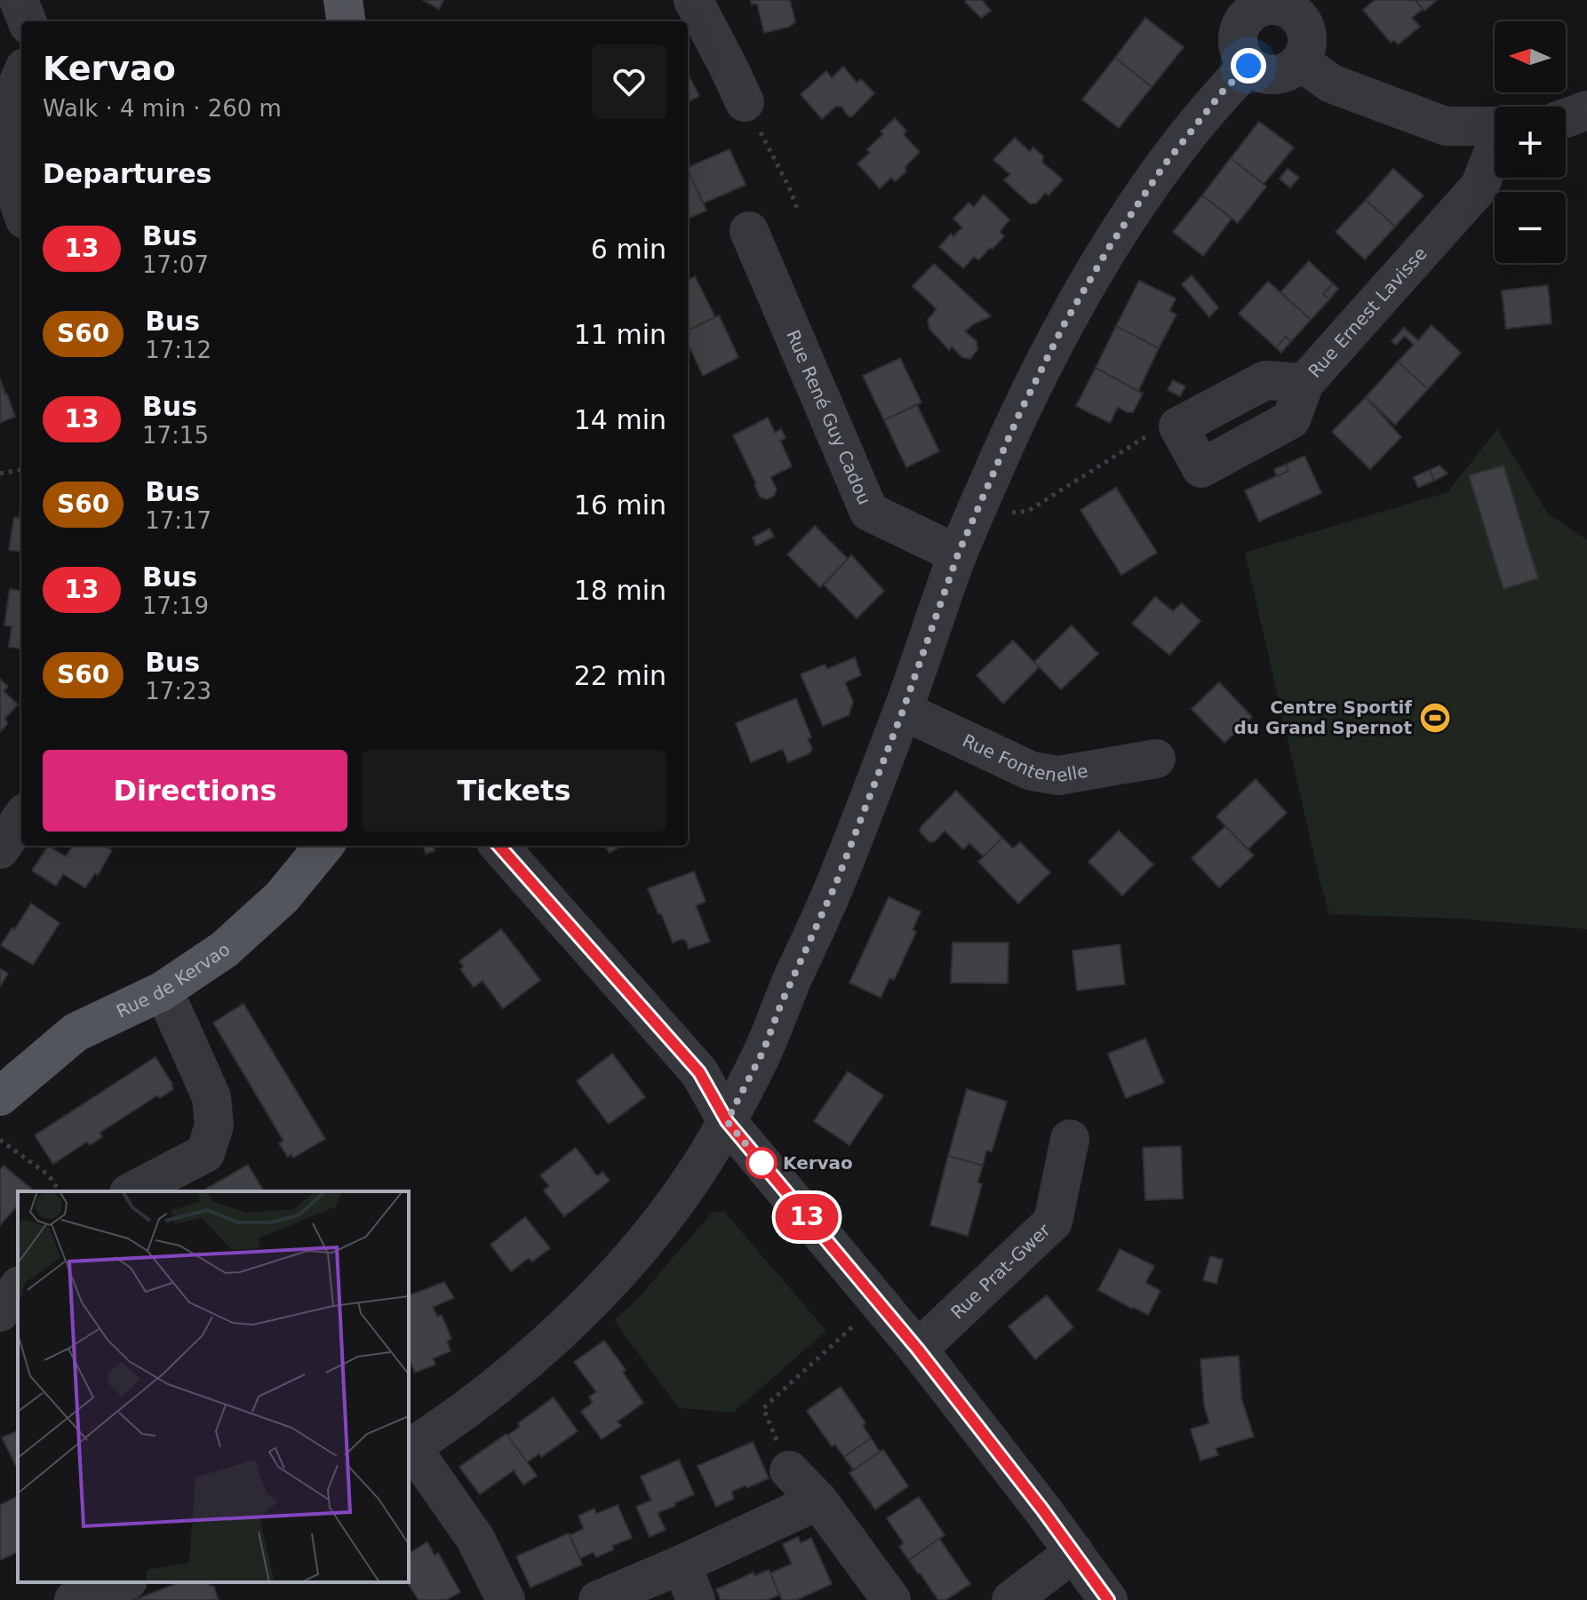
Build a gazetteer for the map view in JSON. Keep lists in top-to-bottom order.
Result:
{
  "streets": {
    "main road": ["Rue de Kervao"],
    "street": [
      "Rue Ernest Lavisse",
      "Rue René Guy Cadou",
      "Rue Fontenelle",
      "Rue Prat-Gwer"
    ]
  },
  "places": {
    "sports": ["Centre Sportif du Grand Spernot"],
    "other": ["Kervao"]
  },
  "lines": ["bus line 13"],
  "north": "left",
  "page": {
    "on_map": "13",
    "map_buttons": ["+", "−"],
    "heading": [
      ["Kervao", "Walk · 4 min · 260 m"],
      "Departures"
    ],
    "list": [
      {
        "mark": "13",
        "name": "Bus",
        "note": "17:07",
        "value": "6 min"
      },
      {
        "mark": "S60",
        "name": "Bus",
        "note": "17:12",
        "value": "11 min"
      },
      {
        "mark": "13",
        "name": "Bus",
        "note": "17:15",
        "value": "14 min"
      },
      {
        "mark": "S60",
        "name": "Bus",
        "note": "17:17",
        "value": "16 min"
      },
      {
        "mark": "13",
        "name": "Bus",
        "note": "17:19",
        "value": "18 min"
      },
      {
        "mark": "S60",
        "name": "Bus",
        "note": "17:23",
        "value": "22 min"
      }
    ],
    "buttons": ["Directions", "Tickets"]
  }
}
